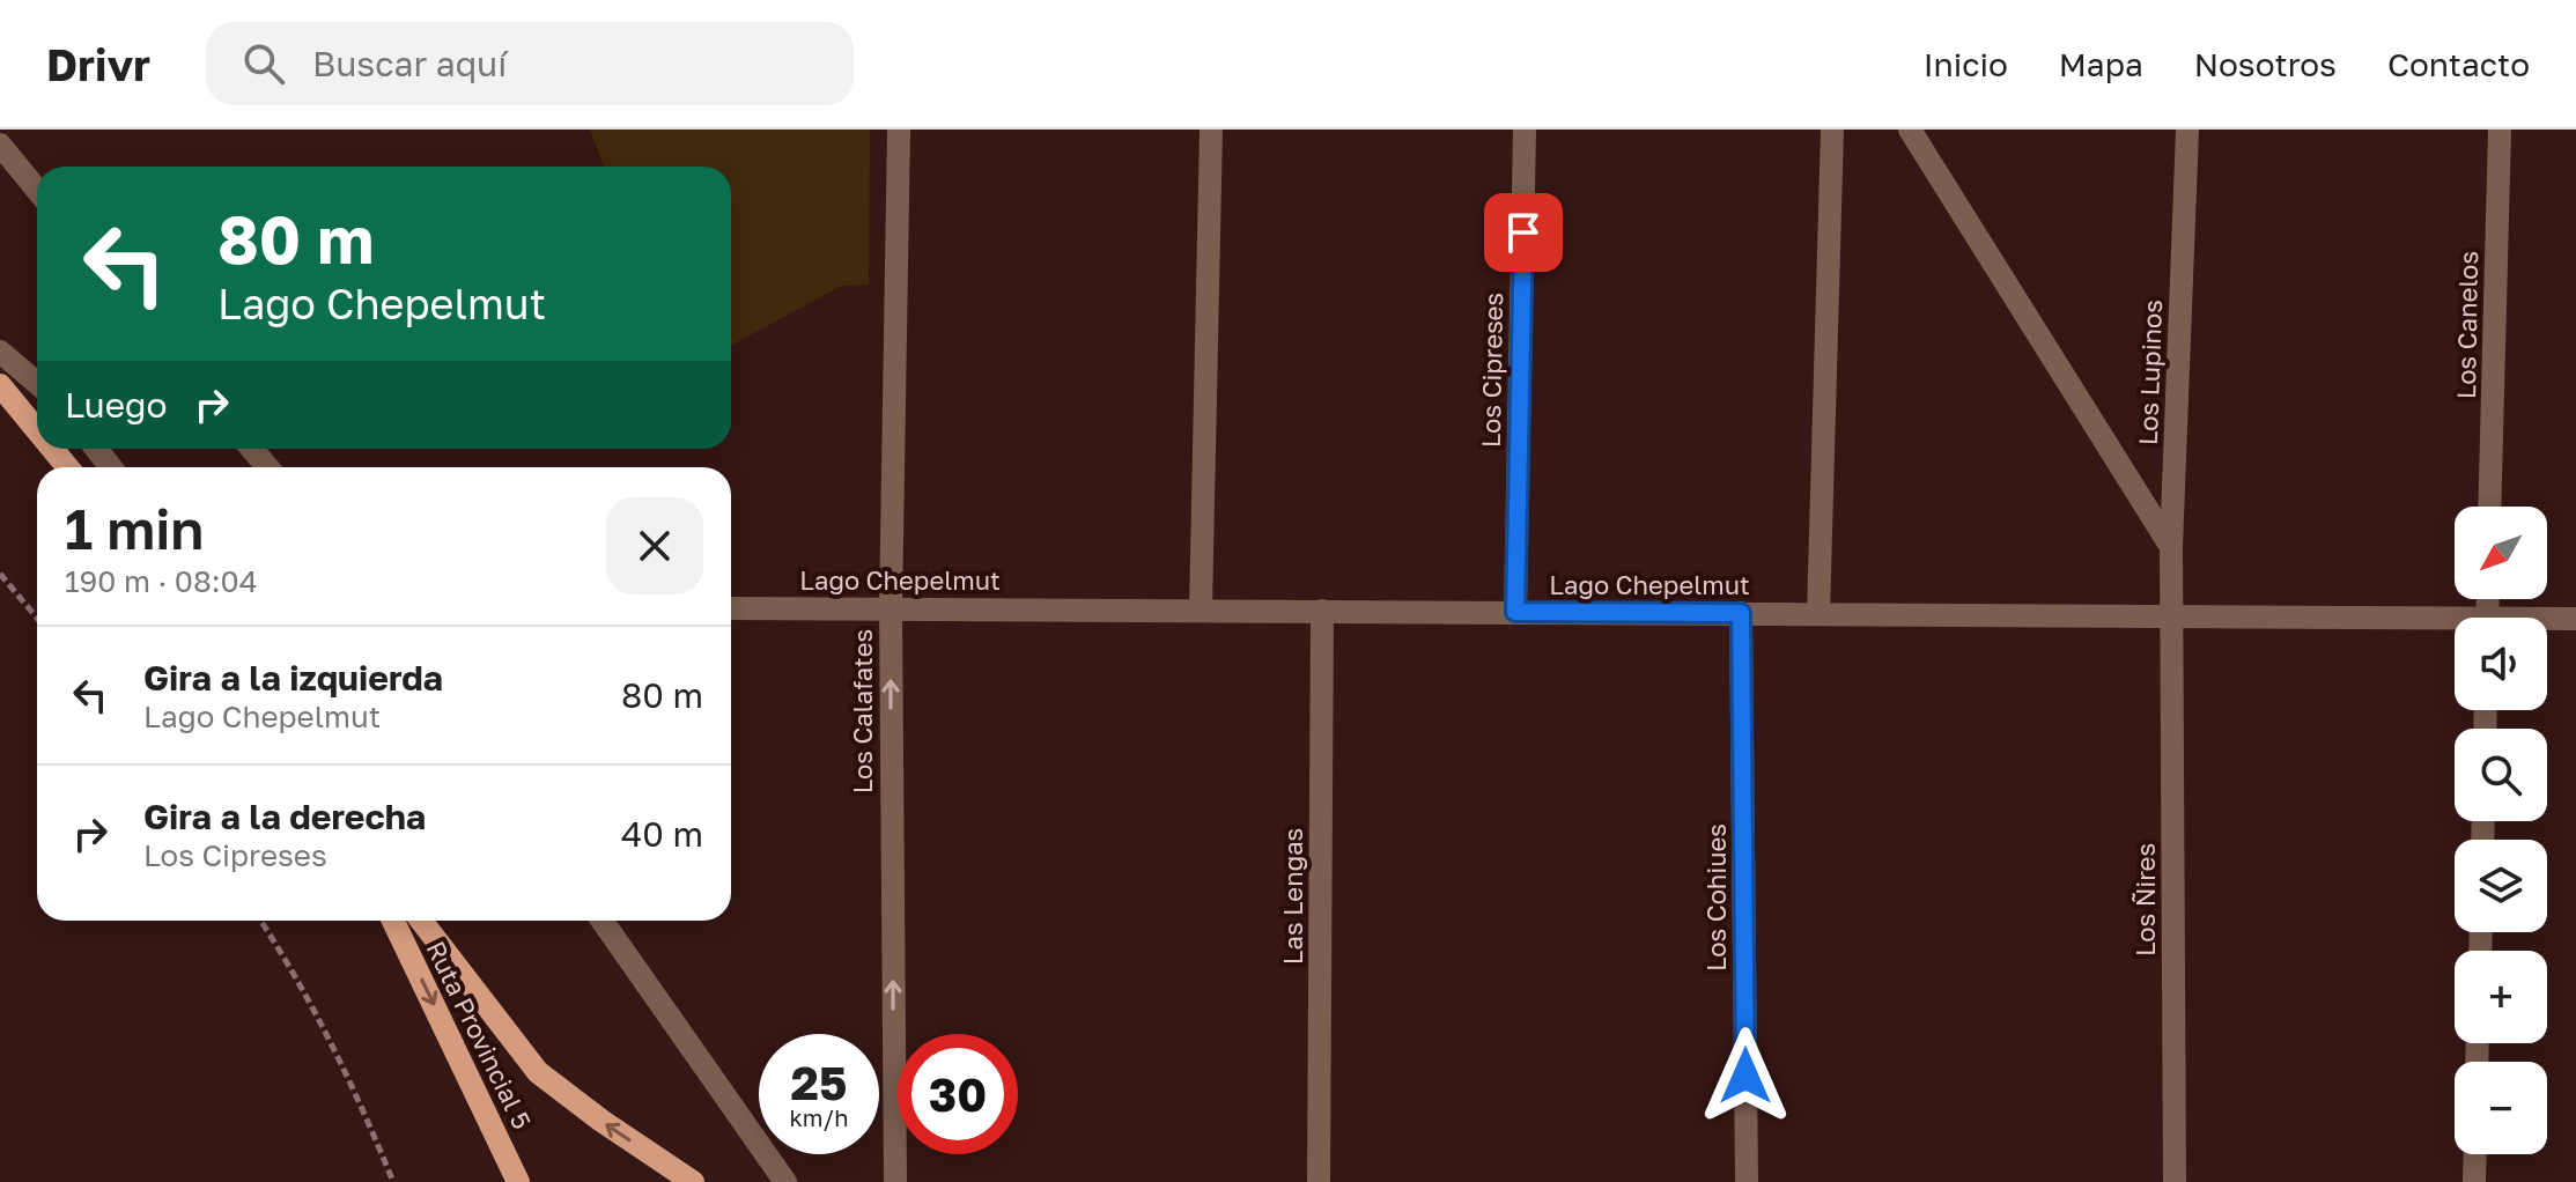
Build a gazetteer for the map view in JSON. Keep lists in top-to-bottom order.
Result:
{
  "streets": {
    "main road": ["Ruta Provincial 5"],
    "street": [
      "Los Canelos",
      "Los Cipreses",
      "Los Lupinos",
      "Lago Chepelmut",
      "Los Calafates",
      "Las Lengas",
      "Los Cohiues",
      "Los Ñires"
    ]
  },
  "crossings": [
    ["Los Cipreses", "Lago Chepelmut"],
    ["Los Lupinos", "Lago Chepelmut"],
    ["Los Lupinos", "Los Ñires"],
    ["Lago Chepelmut", "Los Calafates"],
    ["Lago Chepelmut", "Las Lengas"],
    ["Lago Chepelmut", "Los Cohiues"],
    ["Lago Chepelmut", "Los Ñires"]
  ],
  "one_way": ["Los Calafates"],
  "north": "bottom left",
  "page": {
    "header": "Drivr",
    "search": "Buscar aquí",
    "nav": [
      "Inicio",
      "Mapa",
      "Nosotros",
      "Contacto"
    ],
    "turn": ["80 m", "Lago Chepelmut"],
    "then": "Luego",
    "heading": ["1 min", "190 m · 08:04"],
    "map_buttons": ["+", "−"],
    "list": [
      {
        "name": "Gira a la izquierda",
        "note": "Lago Chepelmut",
        "value": "80 m"
      },
      {
        "name": "Gira a la derecha",
        "note": "Los Cipreses",
        "value": "40 m"
      }
    ],
    "speed": "25 km/h",
    "limit": "30"
  }
}
